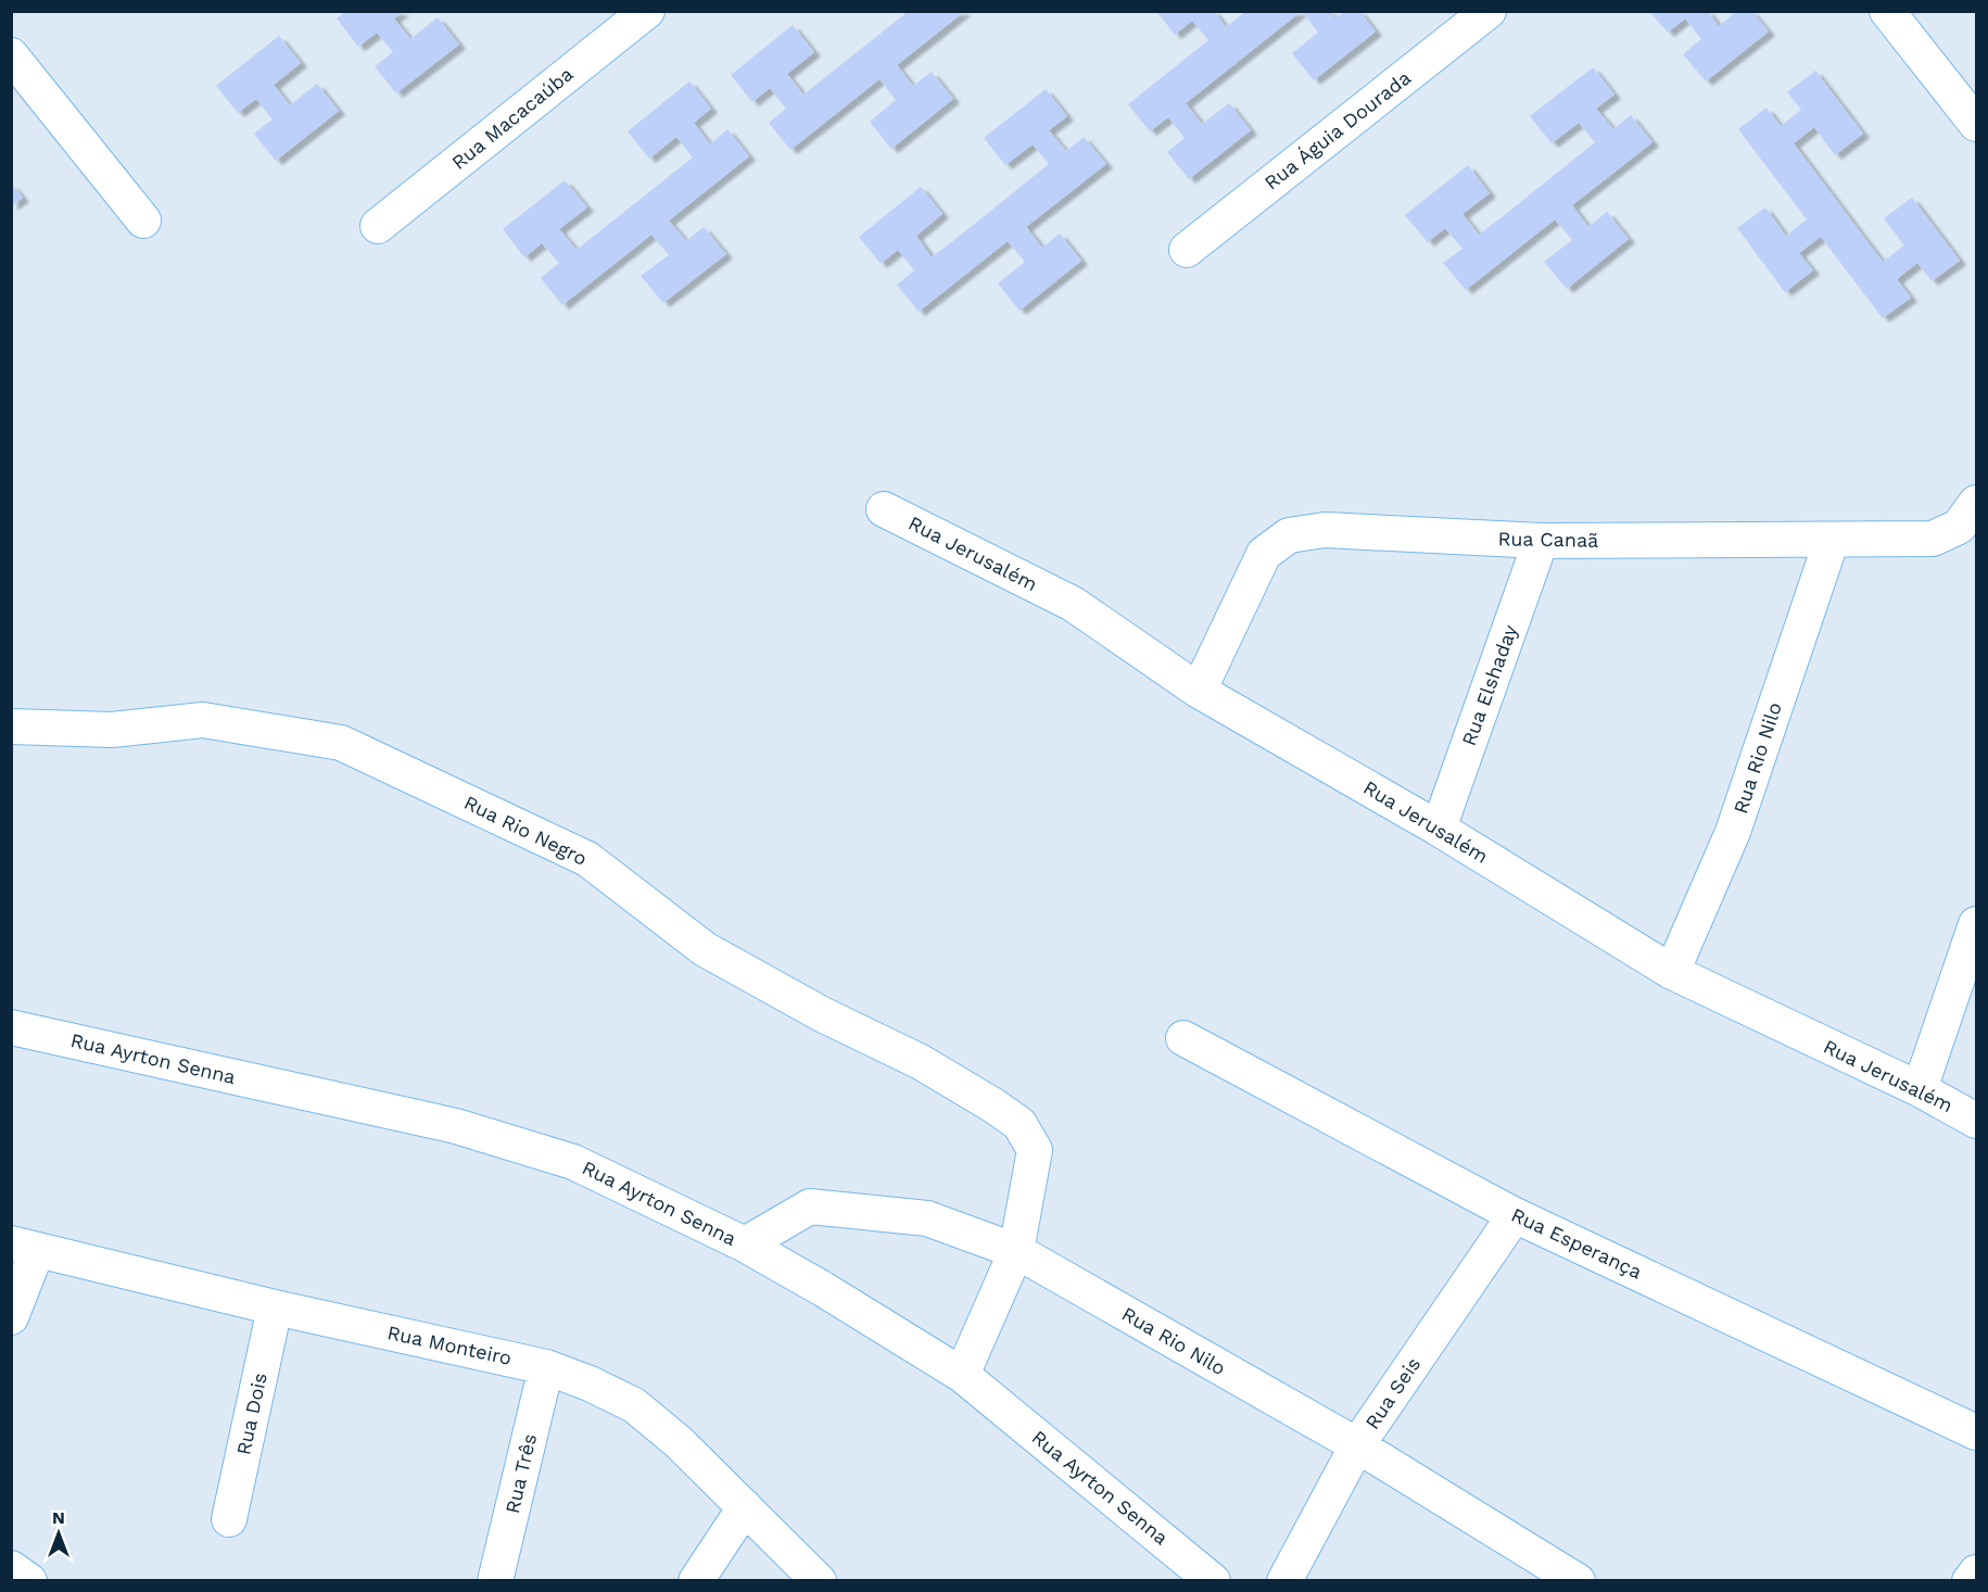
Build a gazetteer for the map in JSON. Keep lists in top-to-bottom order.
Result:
{
  "streets": {
    "street": [
      "Rua Macacaúba",
      "Rua Águia Dourada",
      "Rua Canaã",
      "Rua Jerusalém",
      "Rua Elshaday",
      "Rua Rio Nilo",
      "Rua Rio Negro",
      "Rua Ayrton Senna",
      "Rua Esperança",
      "Rua Monteiro",
      "Rua Seis",
      "Rua Dois",
      "Rua Três"
    ]
  },
  "crossings": [
    ["Rua Canaã", "Rua Jerusalém"],
    ["Rua Canaã", "Rua Elshaday"],
    ["Rua Canaã", "Rua Rio Nilo"],
    ["Rua Jerusalém", "Rua Elshaday"],
    ["Rua Jerusalém", "Rua Rio Nilo"],
    ["Rua Rio Nilo", "Rua Rio Negro"],
    ["Rua Rio Nilo", "Rua Ayrton Senna"],
    ["Rua Rio Nilo", "Rua Seis"],
    ["Rua Esperança", "Rua Seis"],
    ["Rua Monteiro", "Rua Dois"],
    ["Rua Monteiro", "Rua Três"]
  ],
  "north": "top"
}
